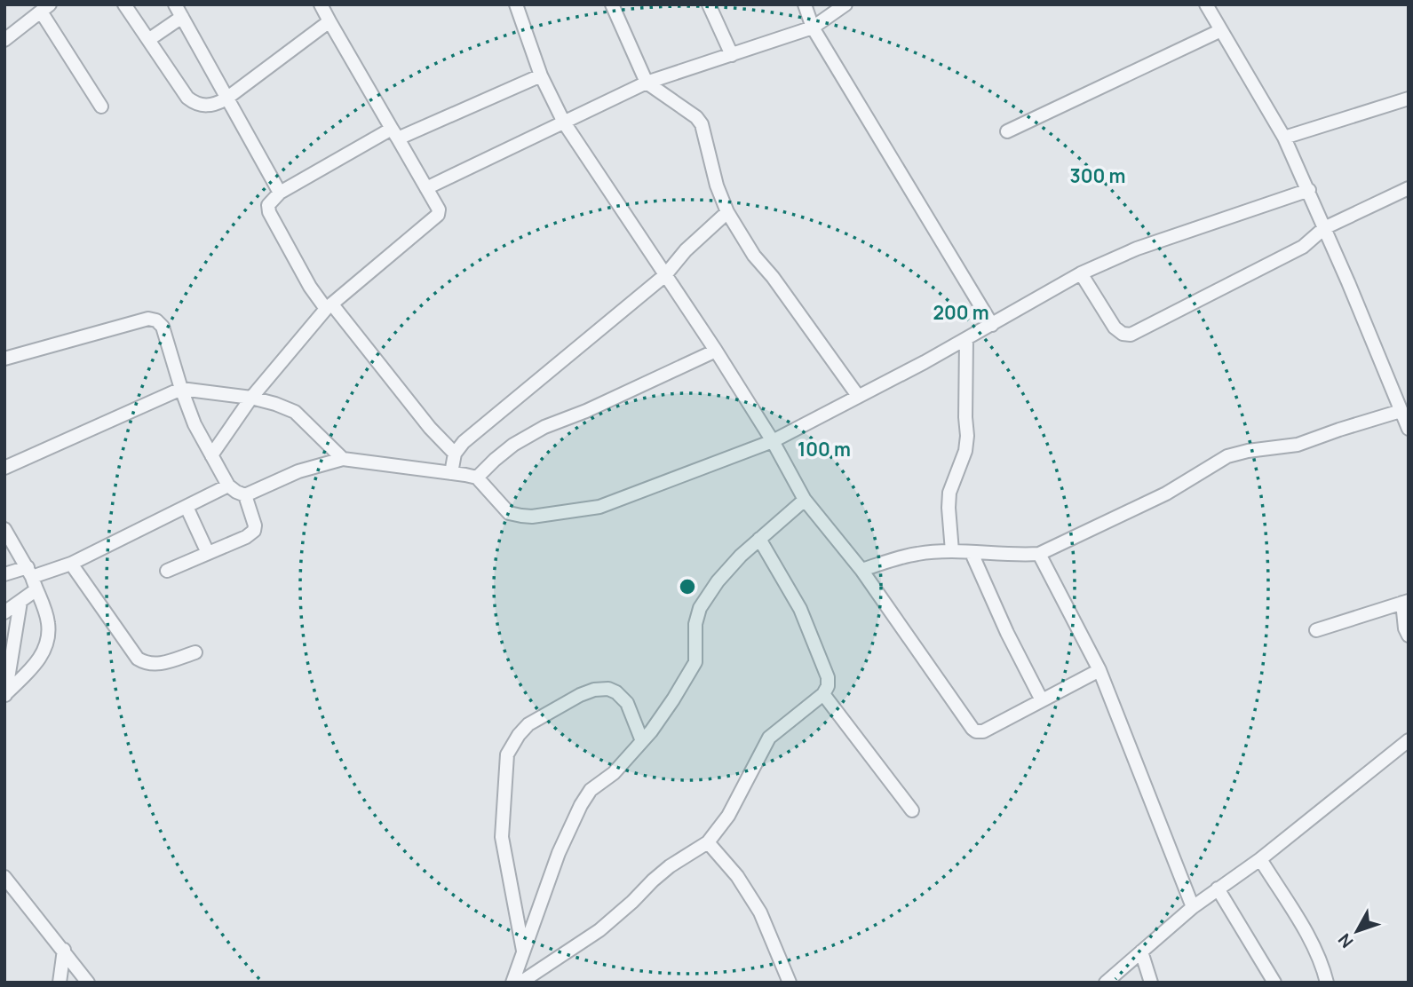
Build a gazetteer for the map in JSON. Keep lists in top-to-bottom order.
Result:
{
  "north": "bottom left",
  "rings": ["300 m", "200 m", "100 m"]
}
